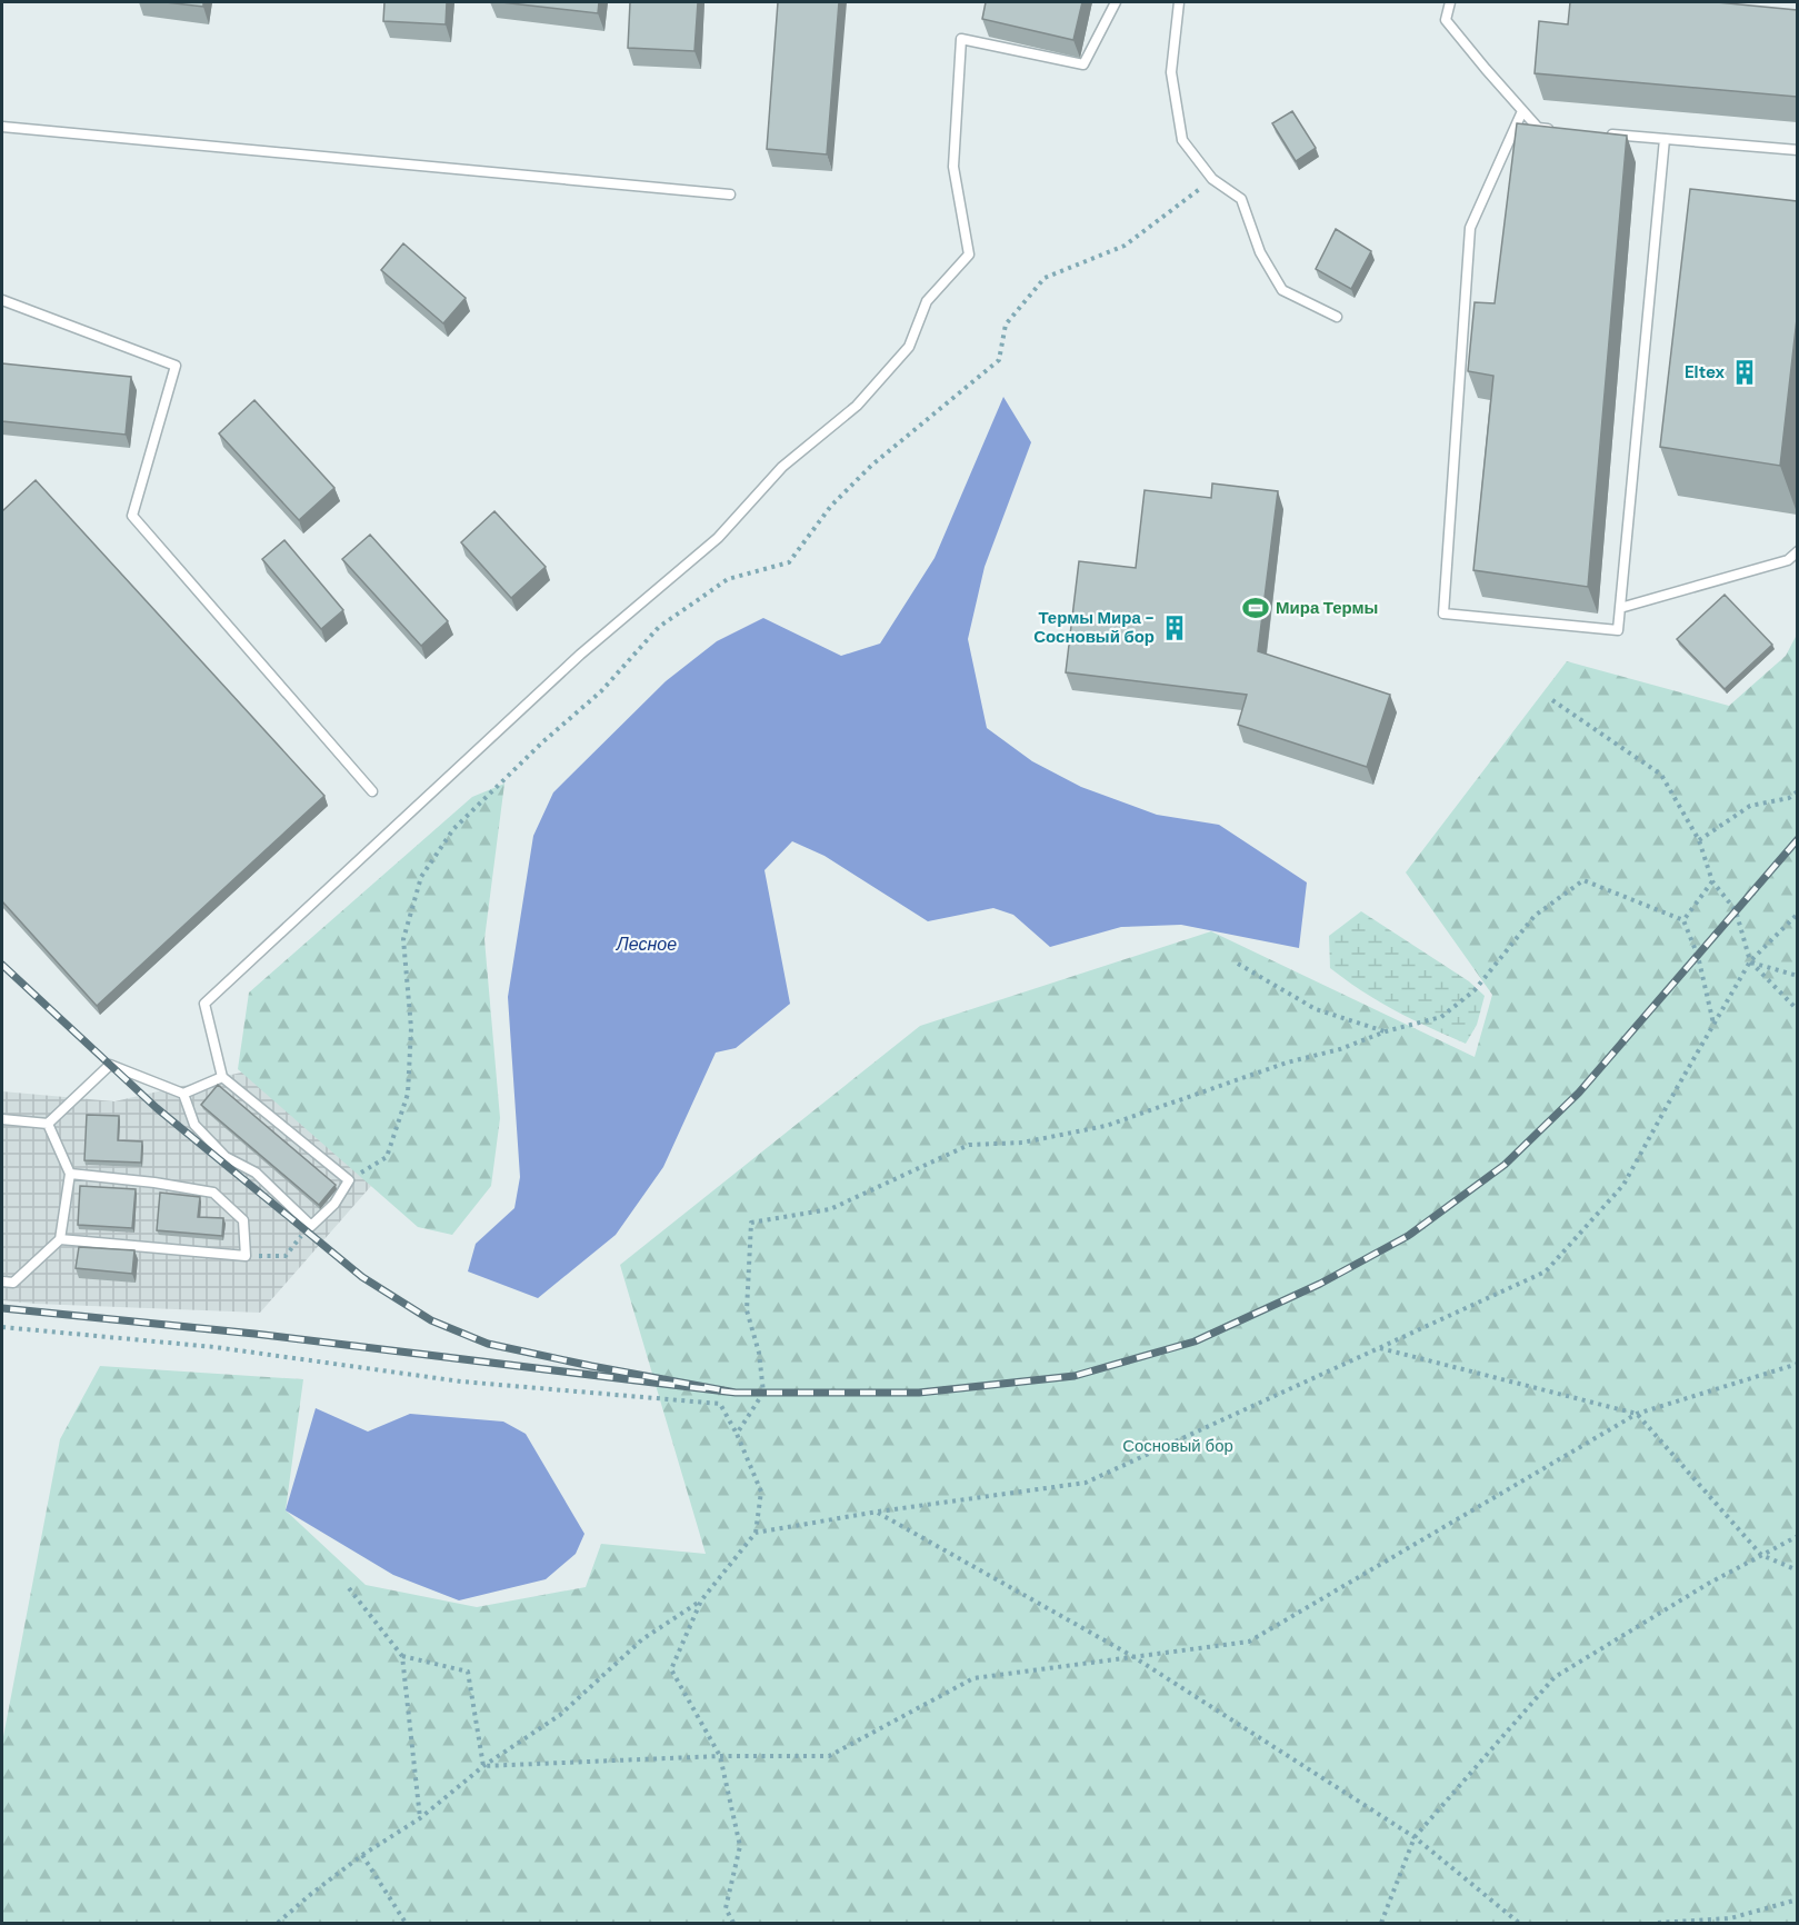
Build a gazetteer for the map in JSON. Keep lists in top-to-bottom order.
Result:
{
  "water": ["Лесное"],
  "parks": ["Сосновый бор"],
  "places": {
    "building": ["Eltex", "Термы Мира - Сосновый бор"],
    "sports": ["Мира Термы"]
  }
}
